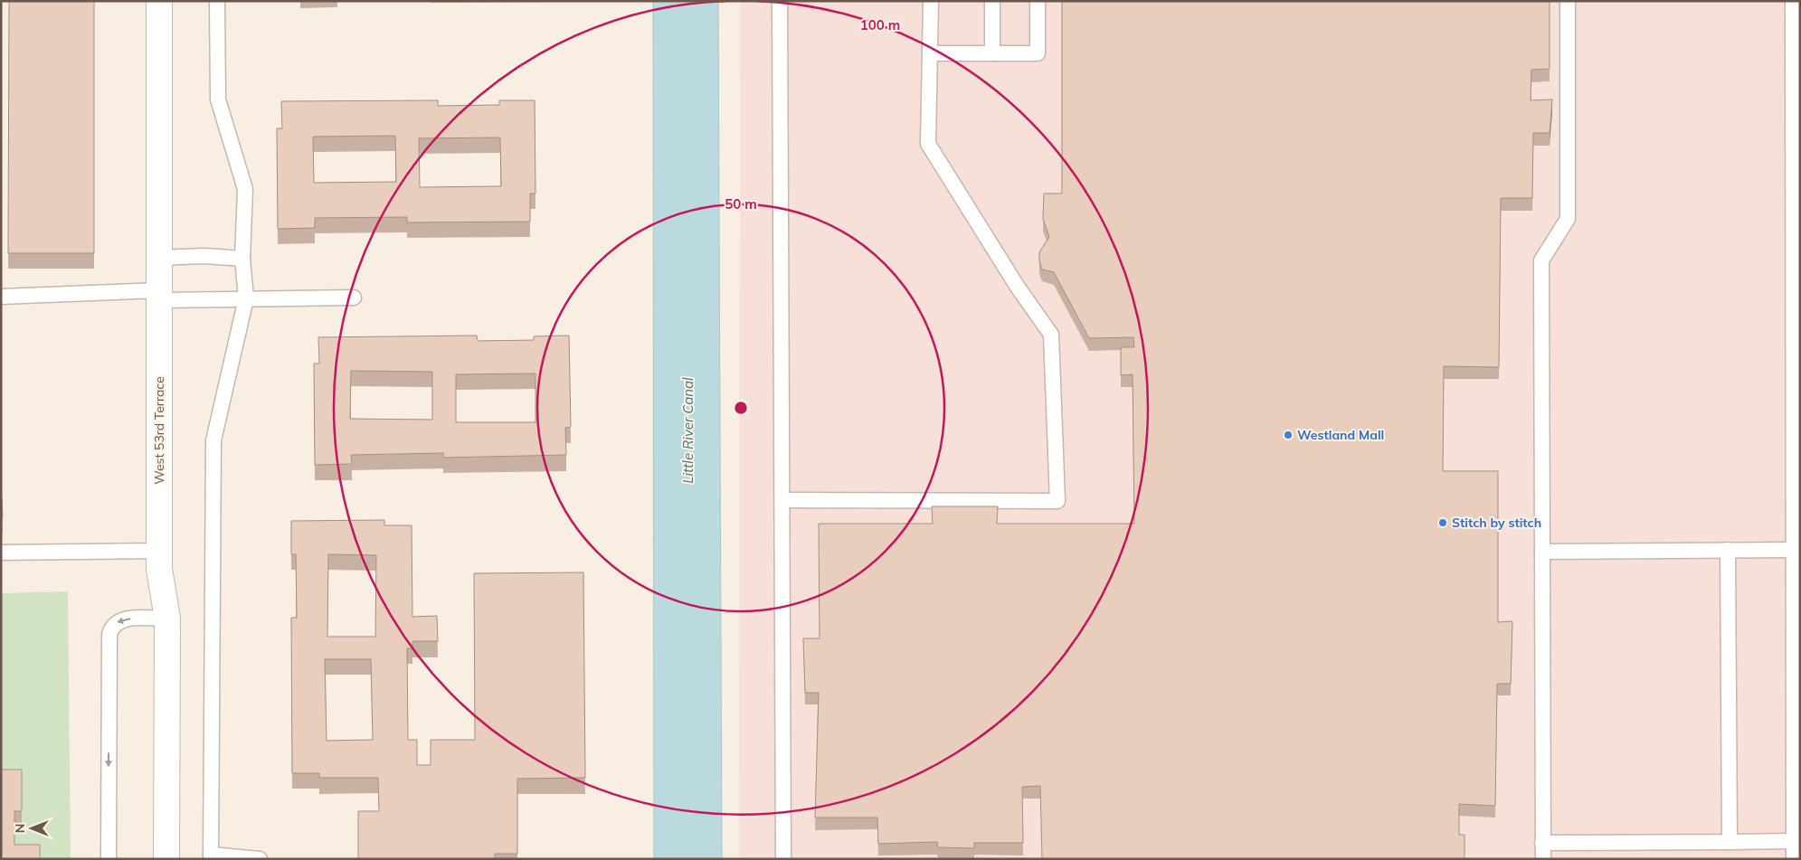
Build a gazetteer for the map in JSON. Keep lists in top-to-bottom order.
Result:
{
  "streets": {
    "street": ["West 53rd Terrace"]
  },
  "water": ["Little River Canal"],
  "places": ["Westland Mall", "Stitch by stitch"],
  "north": "left",
  "rings": ["100 m", "50 m"]
}
